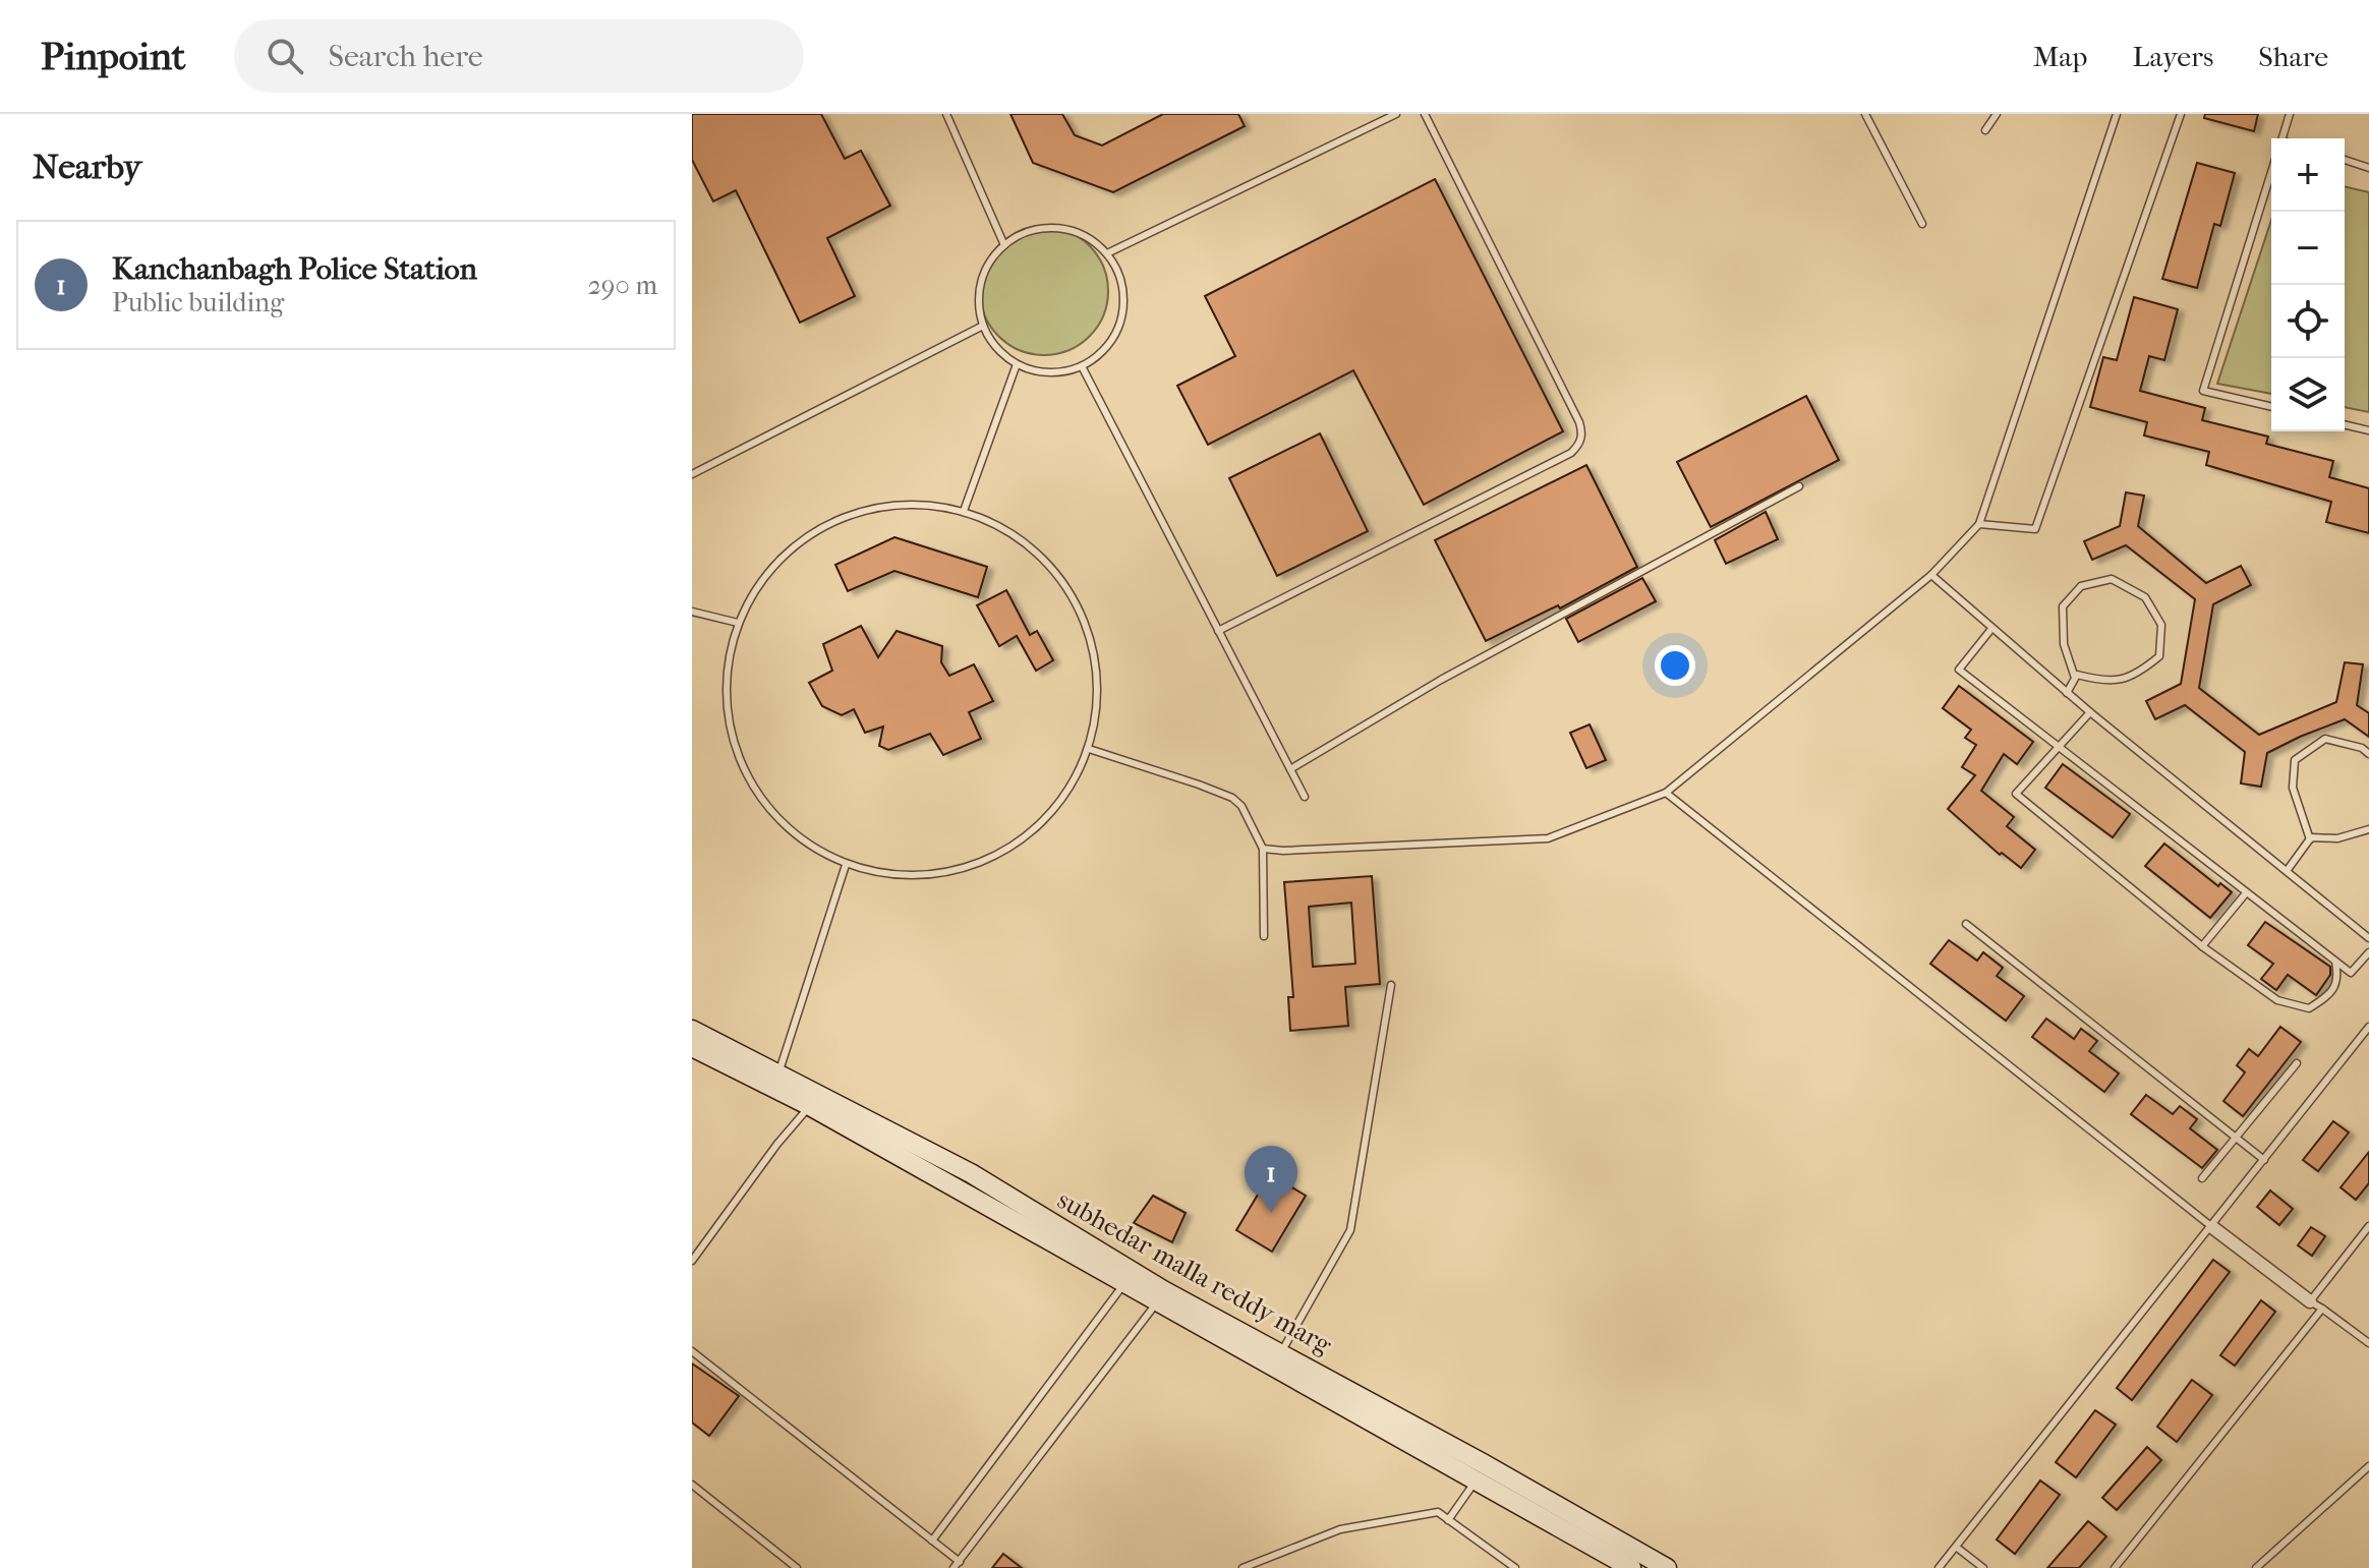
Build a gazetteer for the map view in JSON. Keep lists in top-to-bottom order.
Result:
{
  "streets": {
    "main road": ["subhedar malla reddy marg"]
  },
  "page": {
    "header": "Pinpoint",
    "search": "Search here",
    "nav": ["Map", "Layers", "Share"],
    "heading": "Nearby",
    "map_buttons": ["+", "−"],
    "list": [
      {
        "mark": "1",
        "name": "Kanchanbagh Police Station",
        "note": "Public building",
        "value": "290 m"
      }
    ],
    "pins": "1"
  }
}
